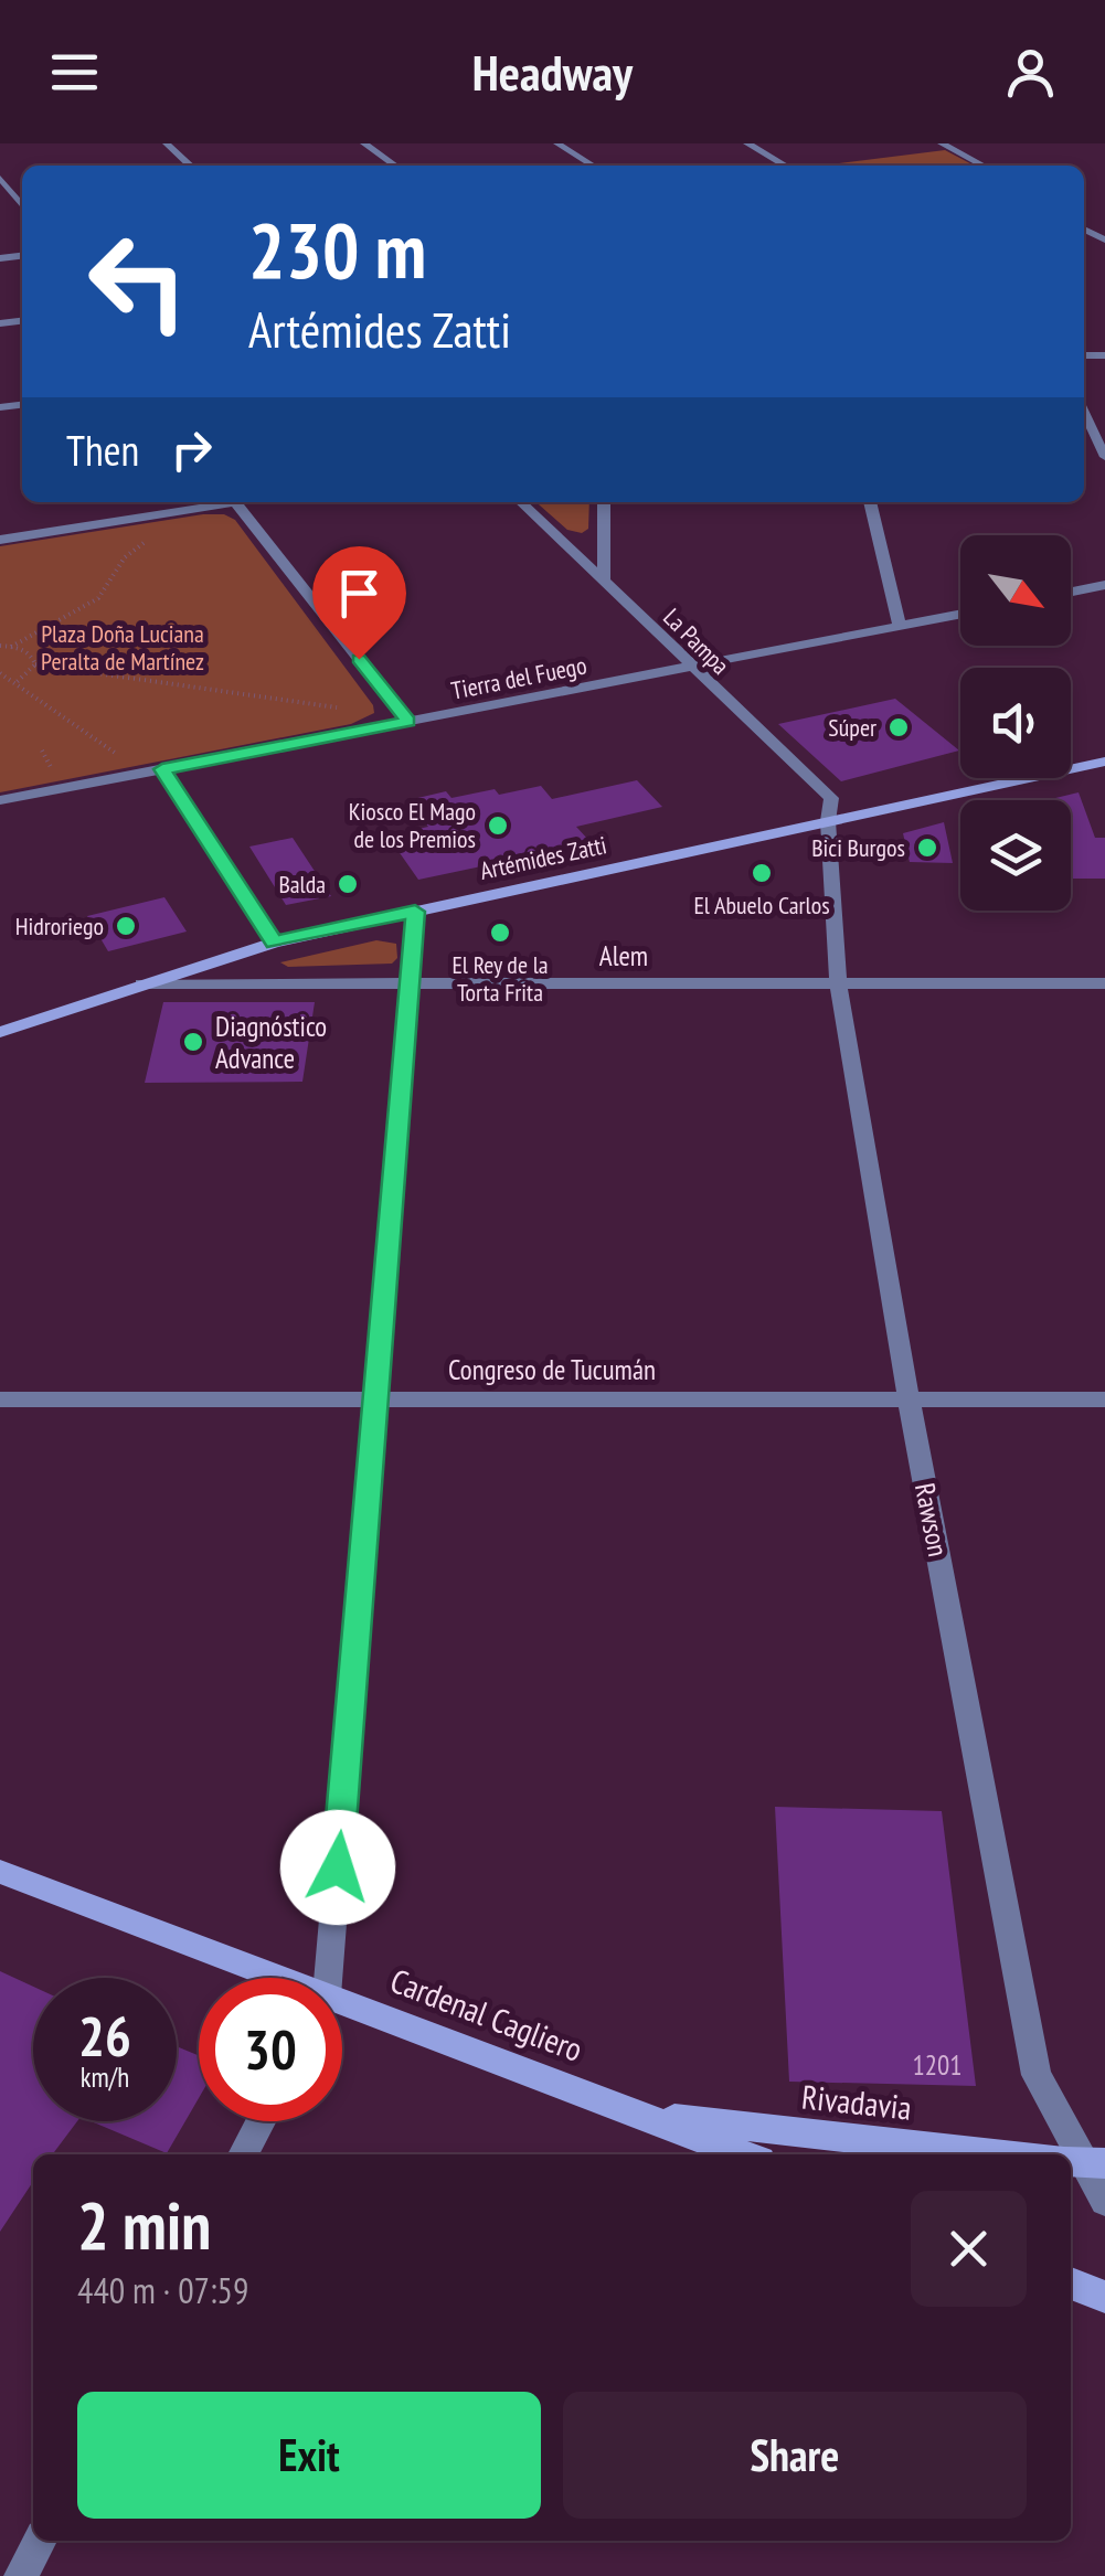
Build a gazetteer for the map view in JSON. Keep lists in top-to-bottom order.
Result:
{
  "streets": {
    "main road": ["Artémides Zatti", "Cardenal Cagliero", "Rivadavia"],
    "street": [
      "La Pampa",
      "Tierra del Fuego",
      "Alem",
      "Congreso de Tucumán",
      "Rawson"
    ]
  },
  "crossings": [
    ["La Pampa", "Tierra del Fuego"],
    ["La Pampa", "Artémides Zatti"],
    ["La Pampa", "Rawson"],
    ["Artémides Zatti", "Alem"],
    ["Artémides Zatti", "Rawson"],
    ["Alem", "Rawson"],
    ["Congreso de Tucumán", "Rawson"],
    ["Cardenal Cagliero", "Rivadavia"]
  ],
  "parks": ["Plaza Doña Luciana Peralta de Martínez"],
  "places": [
    "Súper",
    "Kiosco El Mago de los Premios",
    "Bici Burgos",
    "El Abuelo Carlos",
    "Balda",
    "Hidroriego",
    "El Rey de la Torta Frita",
    "Diagnóstico Advance"
  ],
  "house_numbers": ["1201"],
  "north": "bottom right",
  "page": {
    "header": "Headway",
    "turn": ["230 m", "Artémides Zatti"],
    "then": "Then",
    "speed": "26 km/h",
    "limit": "30",
    "heading": ["2 min", "440 m · 07:59"],
    "buttons": ["Exit", "Share"]
  }
}
